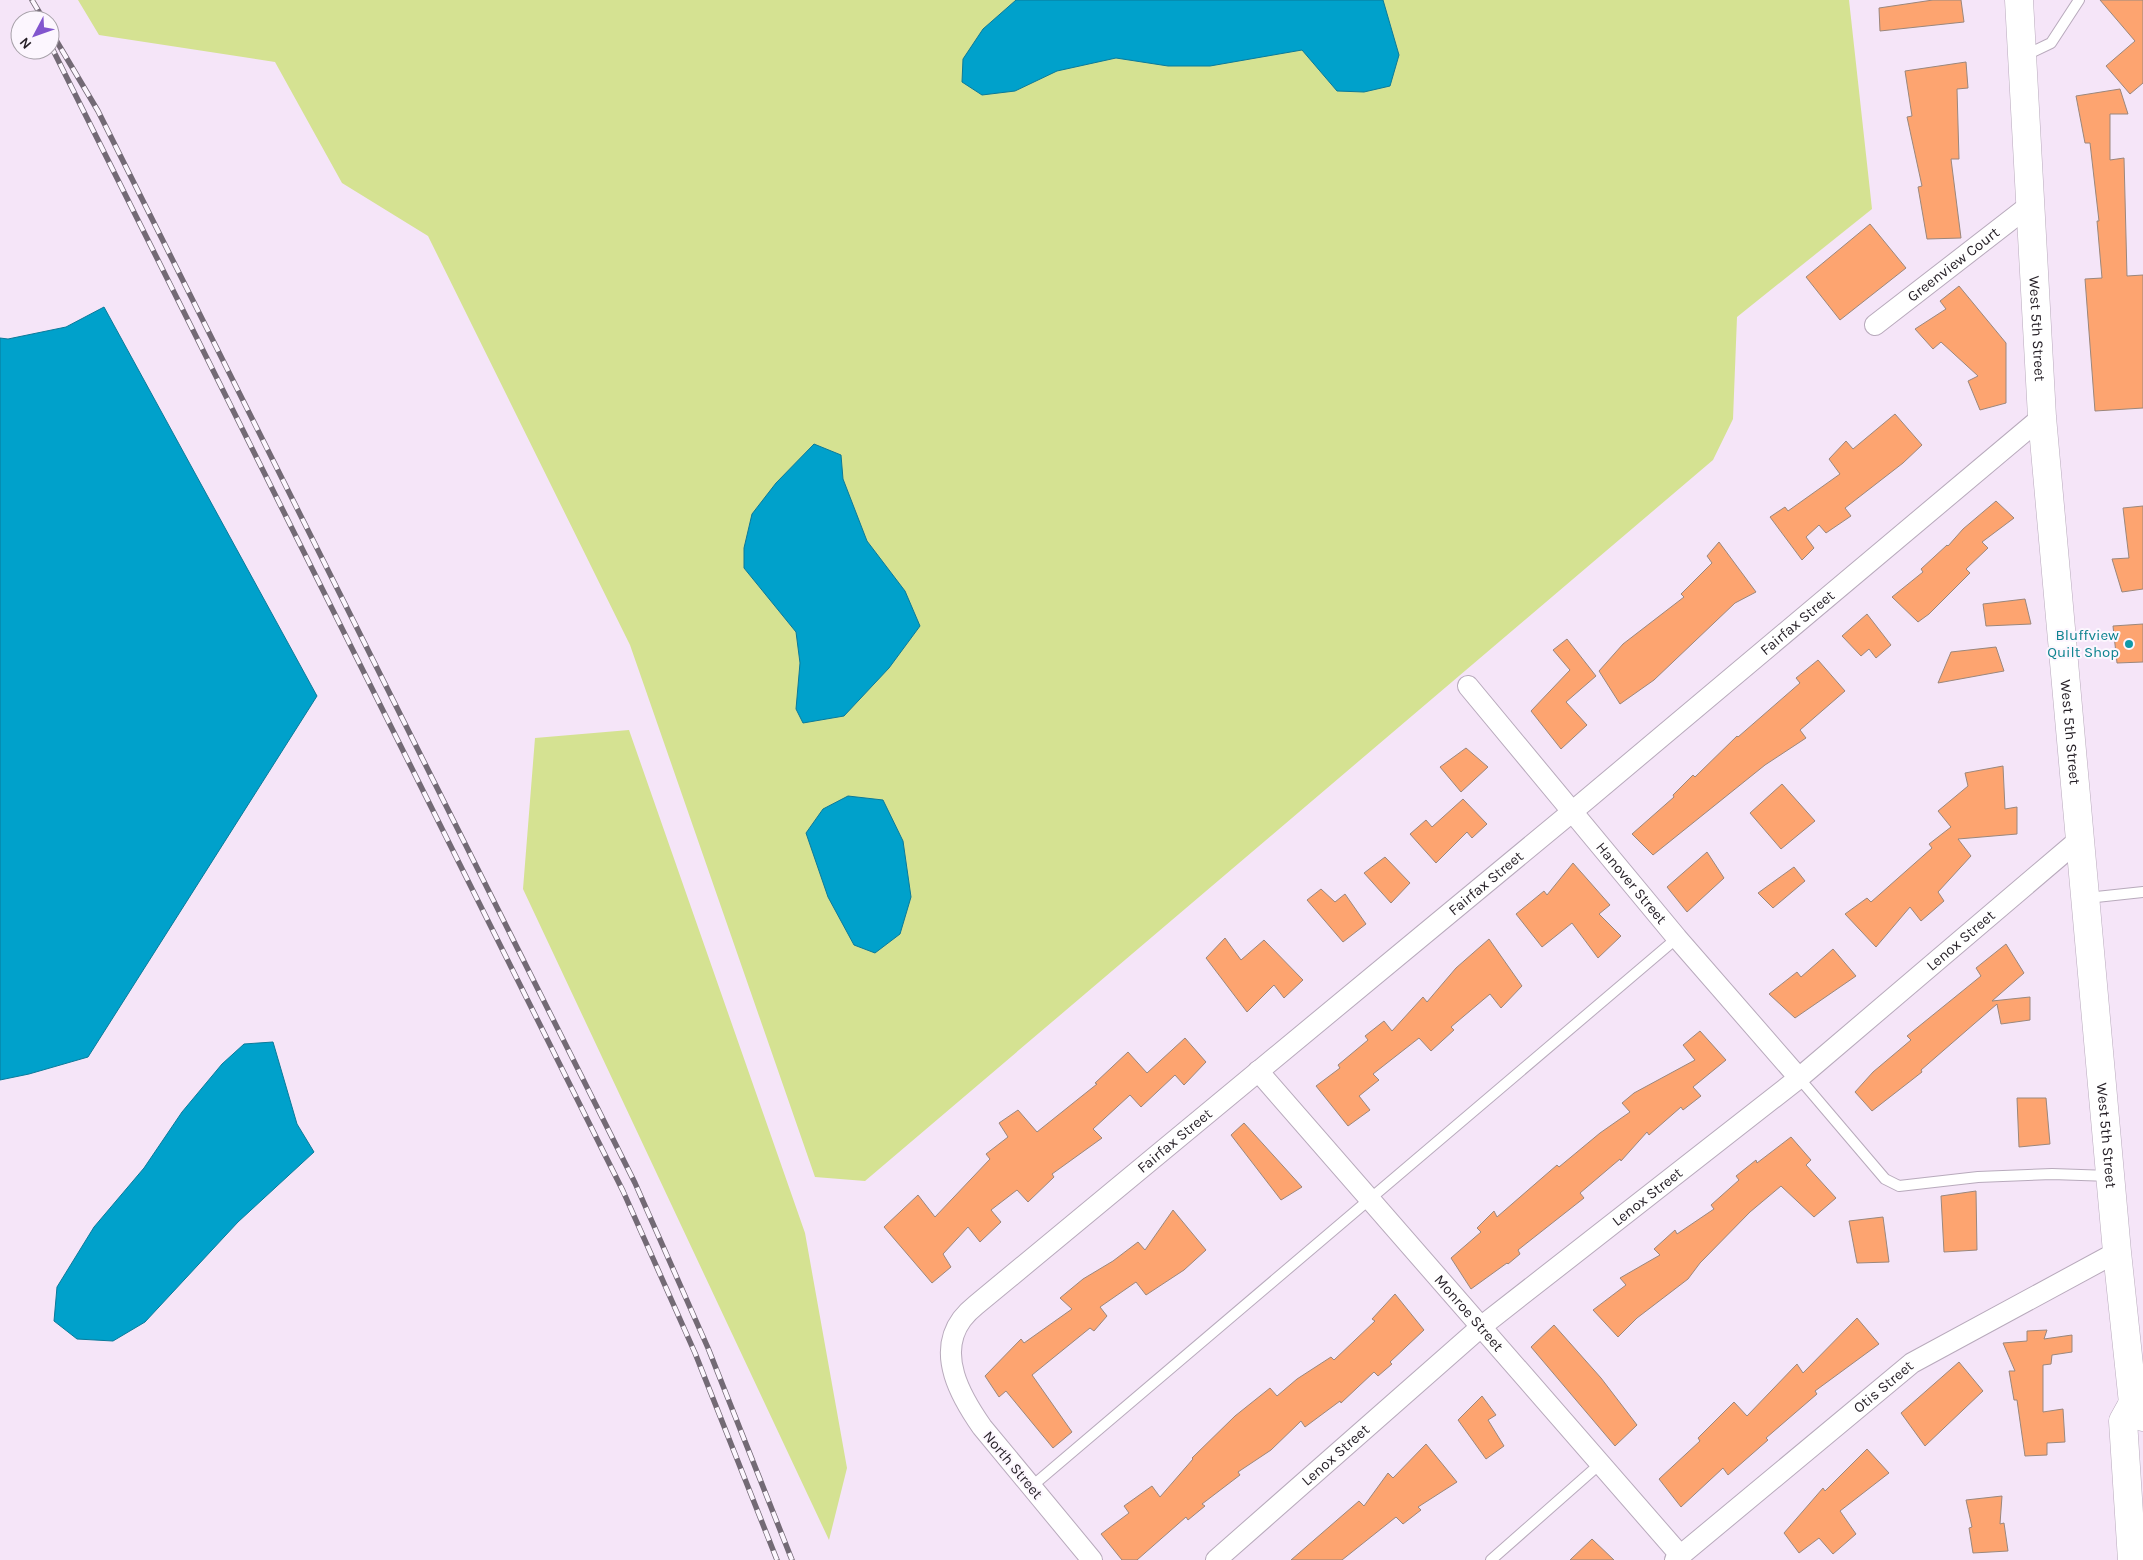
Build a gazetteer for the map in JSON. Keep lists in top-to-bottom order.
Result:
{
  "streets": {
    "main road": ["West 5th Street"],
    "street": [
      "Greenview Court",
      "Fairfax Street",
      "Hanover Street",
      "Lenox Street",
      "Monroe Street",
      "Otis Street",
      "North Street"
    ]
  },
  "crossings": [
    ["Greenview Court", "West 5th Street"],
    ["West 5th Street", "Fairfax Street"],
    ["West 5th Street", "Lenox Street"],
    ["West 5th Street", "Otis Street"],
    ["Fairfax Street", "Hanover Street"],
    ["Fairfax Street", "Monroe Street"],
    ["Fairfax Street", "North Street"],
    ["Hanover Street", "Lenox Street"],
    ["Lenox Street", "Monroe Street"],
    ["Monroe Street", "Otis Street"]
  ],
  "places": ["Bluffview Quilt Shop"],
  "north": "bottom left"
}
